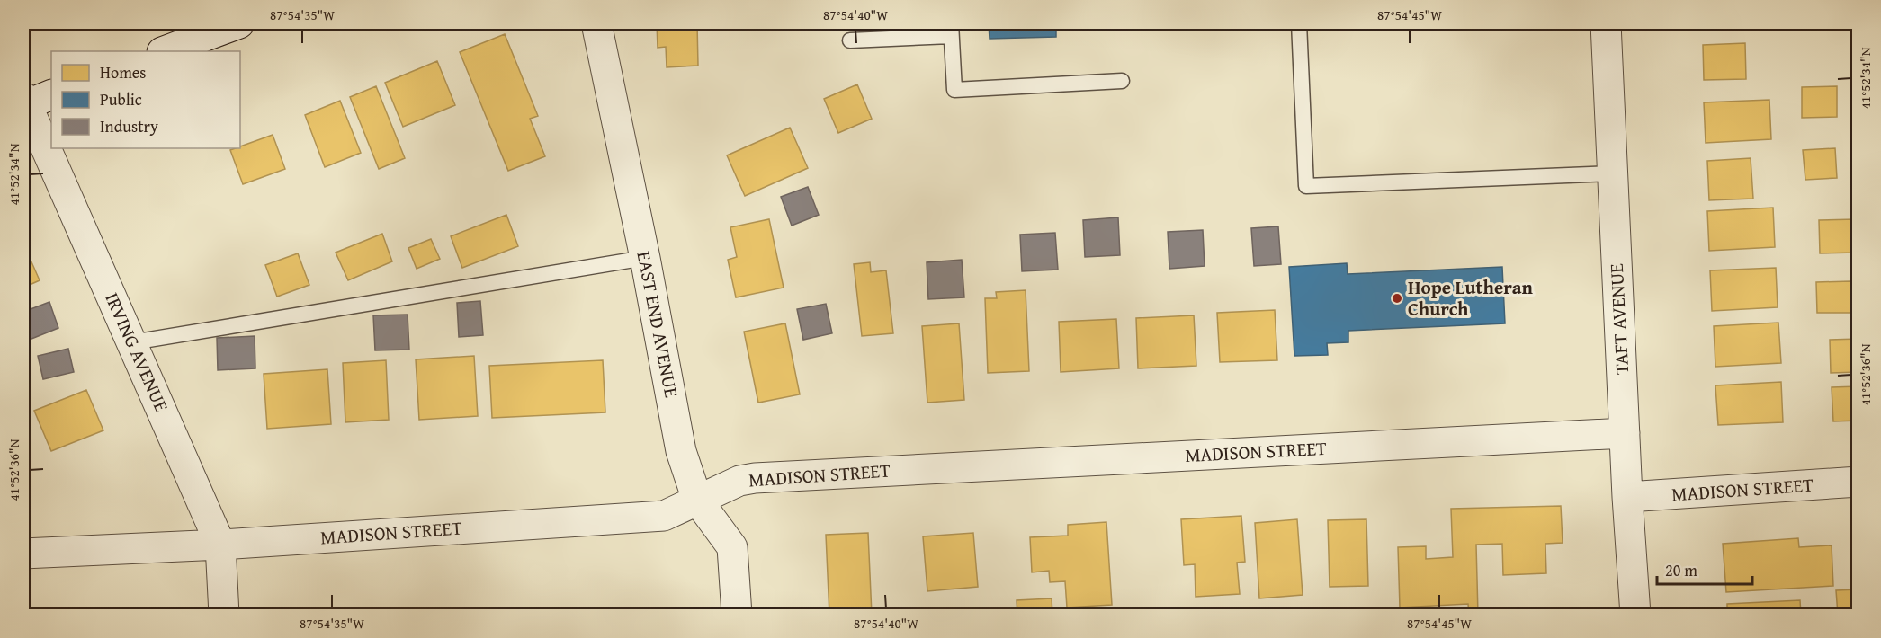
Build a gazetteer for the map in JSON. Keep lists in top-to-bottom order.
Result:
{
  "streets": {
    "street": [
      "TAFT AVENUE",
      "EAST END AVENUE",
      "IRVING AVENUE",
      "MADISON STREET"
    ]
  },
  "crossings": [
    ["TAFT AVENUE", "MADISON STREET"],
    ["EAST END AVENUE", "MADISON STREET"],
    ["IRVING AVENUE", "MADISON STREET"]
  ],
  "places": ["Hope Lutheran Church"],
  "legend": ["Homes", "Public", "Industry"],
  "scale_bar": "20 m",
  "coordinates": [
    "87°54'35\"W",
    "87°54'40\"W",
    "87°54'45\"W",
    "41°52'34\"N",
    "41°52'36\"N"
  ]
}
